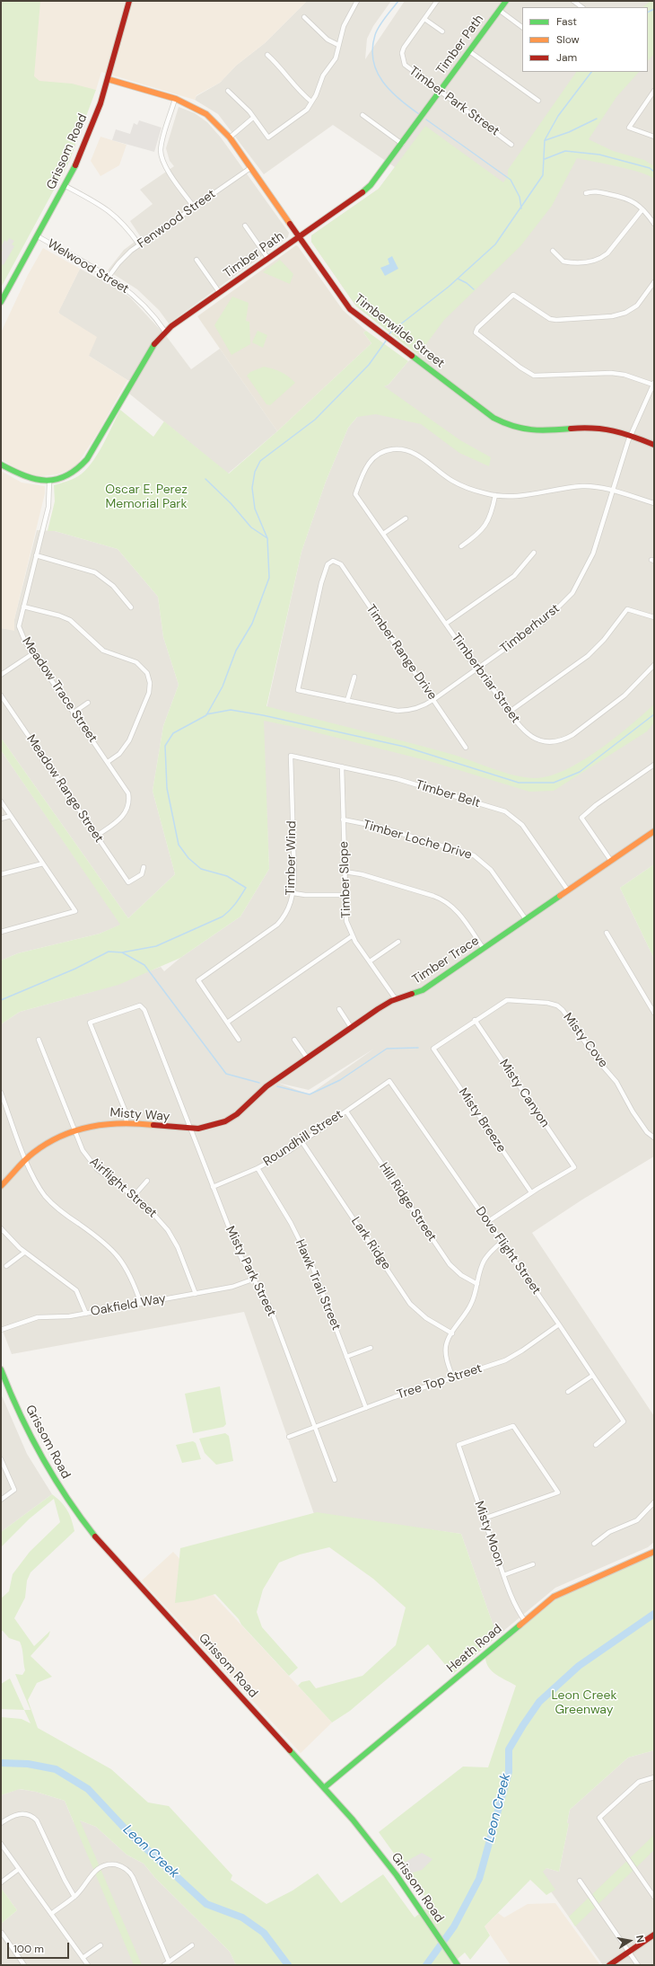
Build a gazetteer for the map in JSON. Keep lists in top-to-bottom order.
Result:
{
  "streets": {
    "street": [
      "Timber Path",
      "Timber Park Street",
      "Grissom Road",
      "Fenwood Street",
      "Welwood Street",
      "Timberwilde Street",
      "Timberhurst",
      "Timber Range Drive",
      "Timberbriar Street",
      "Meadow Trace Street",
      "Meadow Range Street",
      "Timber Belt",
      "Timber Loche Drive",
      "Timber Wind",
      "Timber Slope",
      "Timber Trace",
      "Misty Cove",
      "Misty Canyon",
      "Misty Way",
      "Misty Breeze",
      "Roundhill Street",
      "Airflight Street",
      "Hill Ridge Street",
      "Lark Ridge",
      "Dove Flight Street",
      "Misty Park Street",
      "Hawk Trail Street",
      "Oakfield Way",
      "Tree Top Street",
      "Misty Moon",
      "Heath Road"
    ]
  },
  "crossings": [
    ["Timber Path", "Timber Park Street"],
    ["Timber Path", "Welwood Street"],
    ["Timber Path", "Timberwilde Street"],
    ["Timber Path", "Meadow Trace Street"],
    ["Grissom Road", "Welwood Street"],
    ["Grissom Road", "Timberwilde Street"],
    ["Grissom Road", "Heath Road"],
    ["Fenwood Street", "Welwood Street"],
    ["Fenwood Street", "Timberwilde Street"],
    ["Timberwilde Street", "Timberhurst"],
    ["Timberhurst", "Timber Range Drive"],
    ["Timberhurst", "Timberbriar Street"],
    ["Meadow Trace Street", "Meadow Range Street"],
    ["Timber Belt", "Timber Wind"],
    ["Timber Belt", "Timber Slope"],
    ["Timber Belt", "Timber Trace"],
    ["Timber Loche Drive", "Timber Slope"],
    ["Timber Loche Drive", "Timber Trace"],
    ["Timber Slope", "Timber Trace"],
    ["Timber Trace", "Misty Way"],
    ["Timber Trace", "Misty Park Street"],
    ["Misty Cove", "Misty Canyon"],
    ["Misty Cove", "Misty Breeze"],
    ["Misty Canyon", "Misty Breeze"],
    ["Misty Way", "Airflight Street"],
    ["Misty Way", "Misty Park Street"],
    ["Roundhill Street", "Hill Ridge Street"],
    ["Roundhill Street", "Lark Ridge"],
    ["Roundhill Street", "Dove Flight Street"],
    ["Roundhill Street", "Misty Park Street"],
    ["Roundhill Street", "Hawk Trail Street"],
    ["Airflight Street", "Oakfield Way"],
    ["Dove Flight Street", "Tree Top Street"],
    ["Misty Park Street", "Oakfield Way"],
    ["Misty Park Street", "Tree Top Street"],
    ["Hawk Trail Street", "Tree Top Street"],
    ["Misty Moon", "Heath Road"]
  ],
  "water": ["Leon Creek"],
  "parks": ["Oscar E. Perez Memorial Park", "Leon Creek Greenway"],
  "legend": ["Fast", "Slow", "Jam"],
  "scale_bar": "100 m",
  "north": "right"
}
